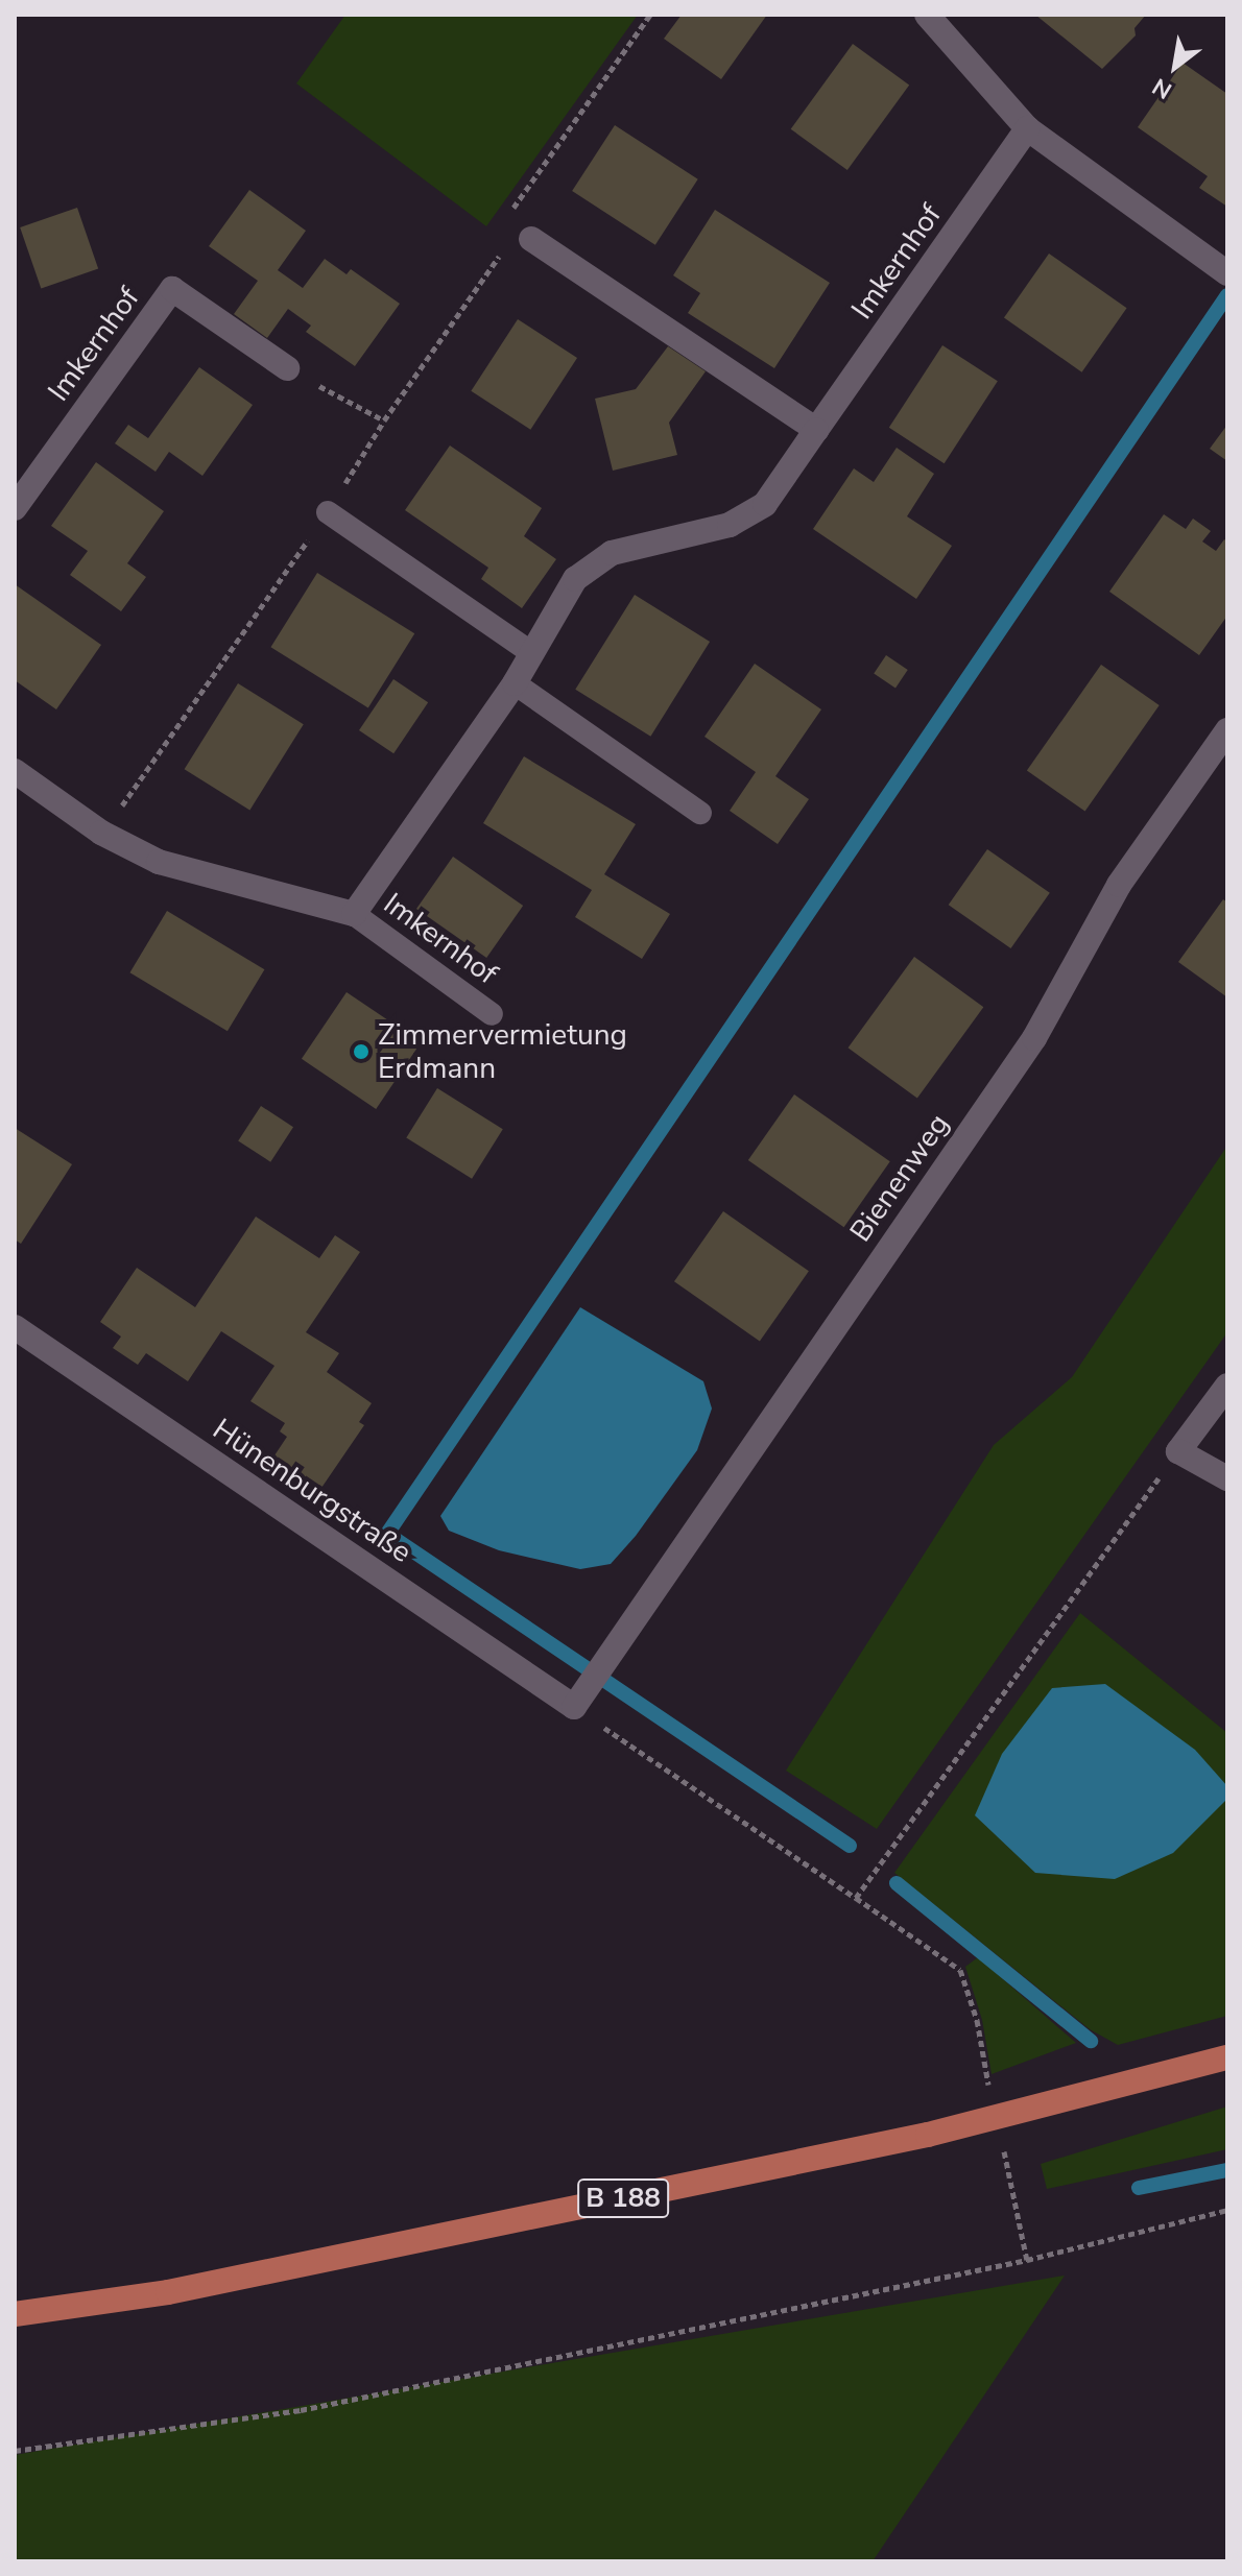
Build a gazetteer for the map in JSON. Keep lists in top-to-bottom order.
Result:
{
  "streets": {
    "main road": ["B 188"],
    "street": ["Imkernhof", "Bienenweg", "Hünenburgstraße"]
  },
  "crossings": [
    ["Bienenweg", "Hünenburgstraße"]
  ],
  "places": ["Zimmervermietung Erdmann"],
  "north": "bottom left"
}
